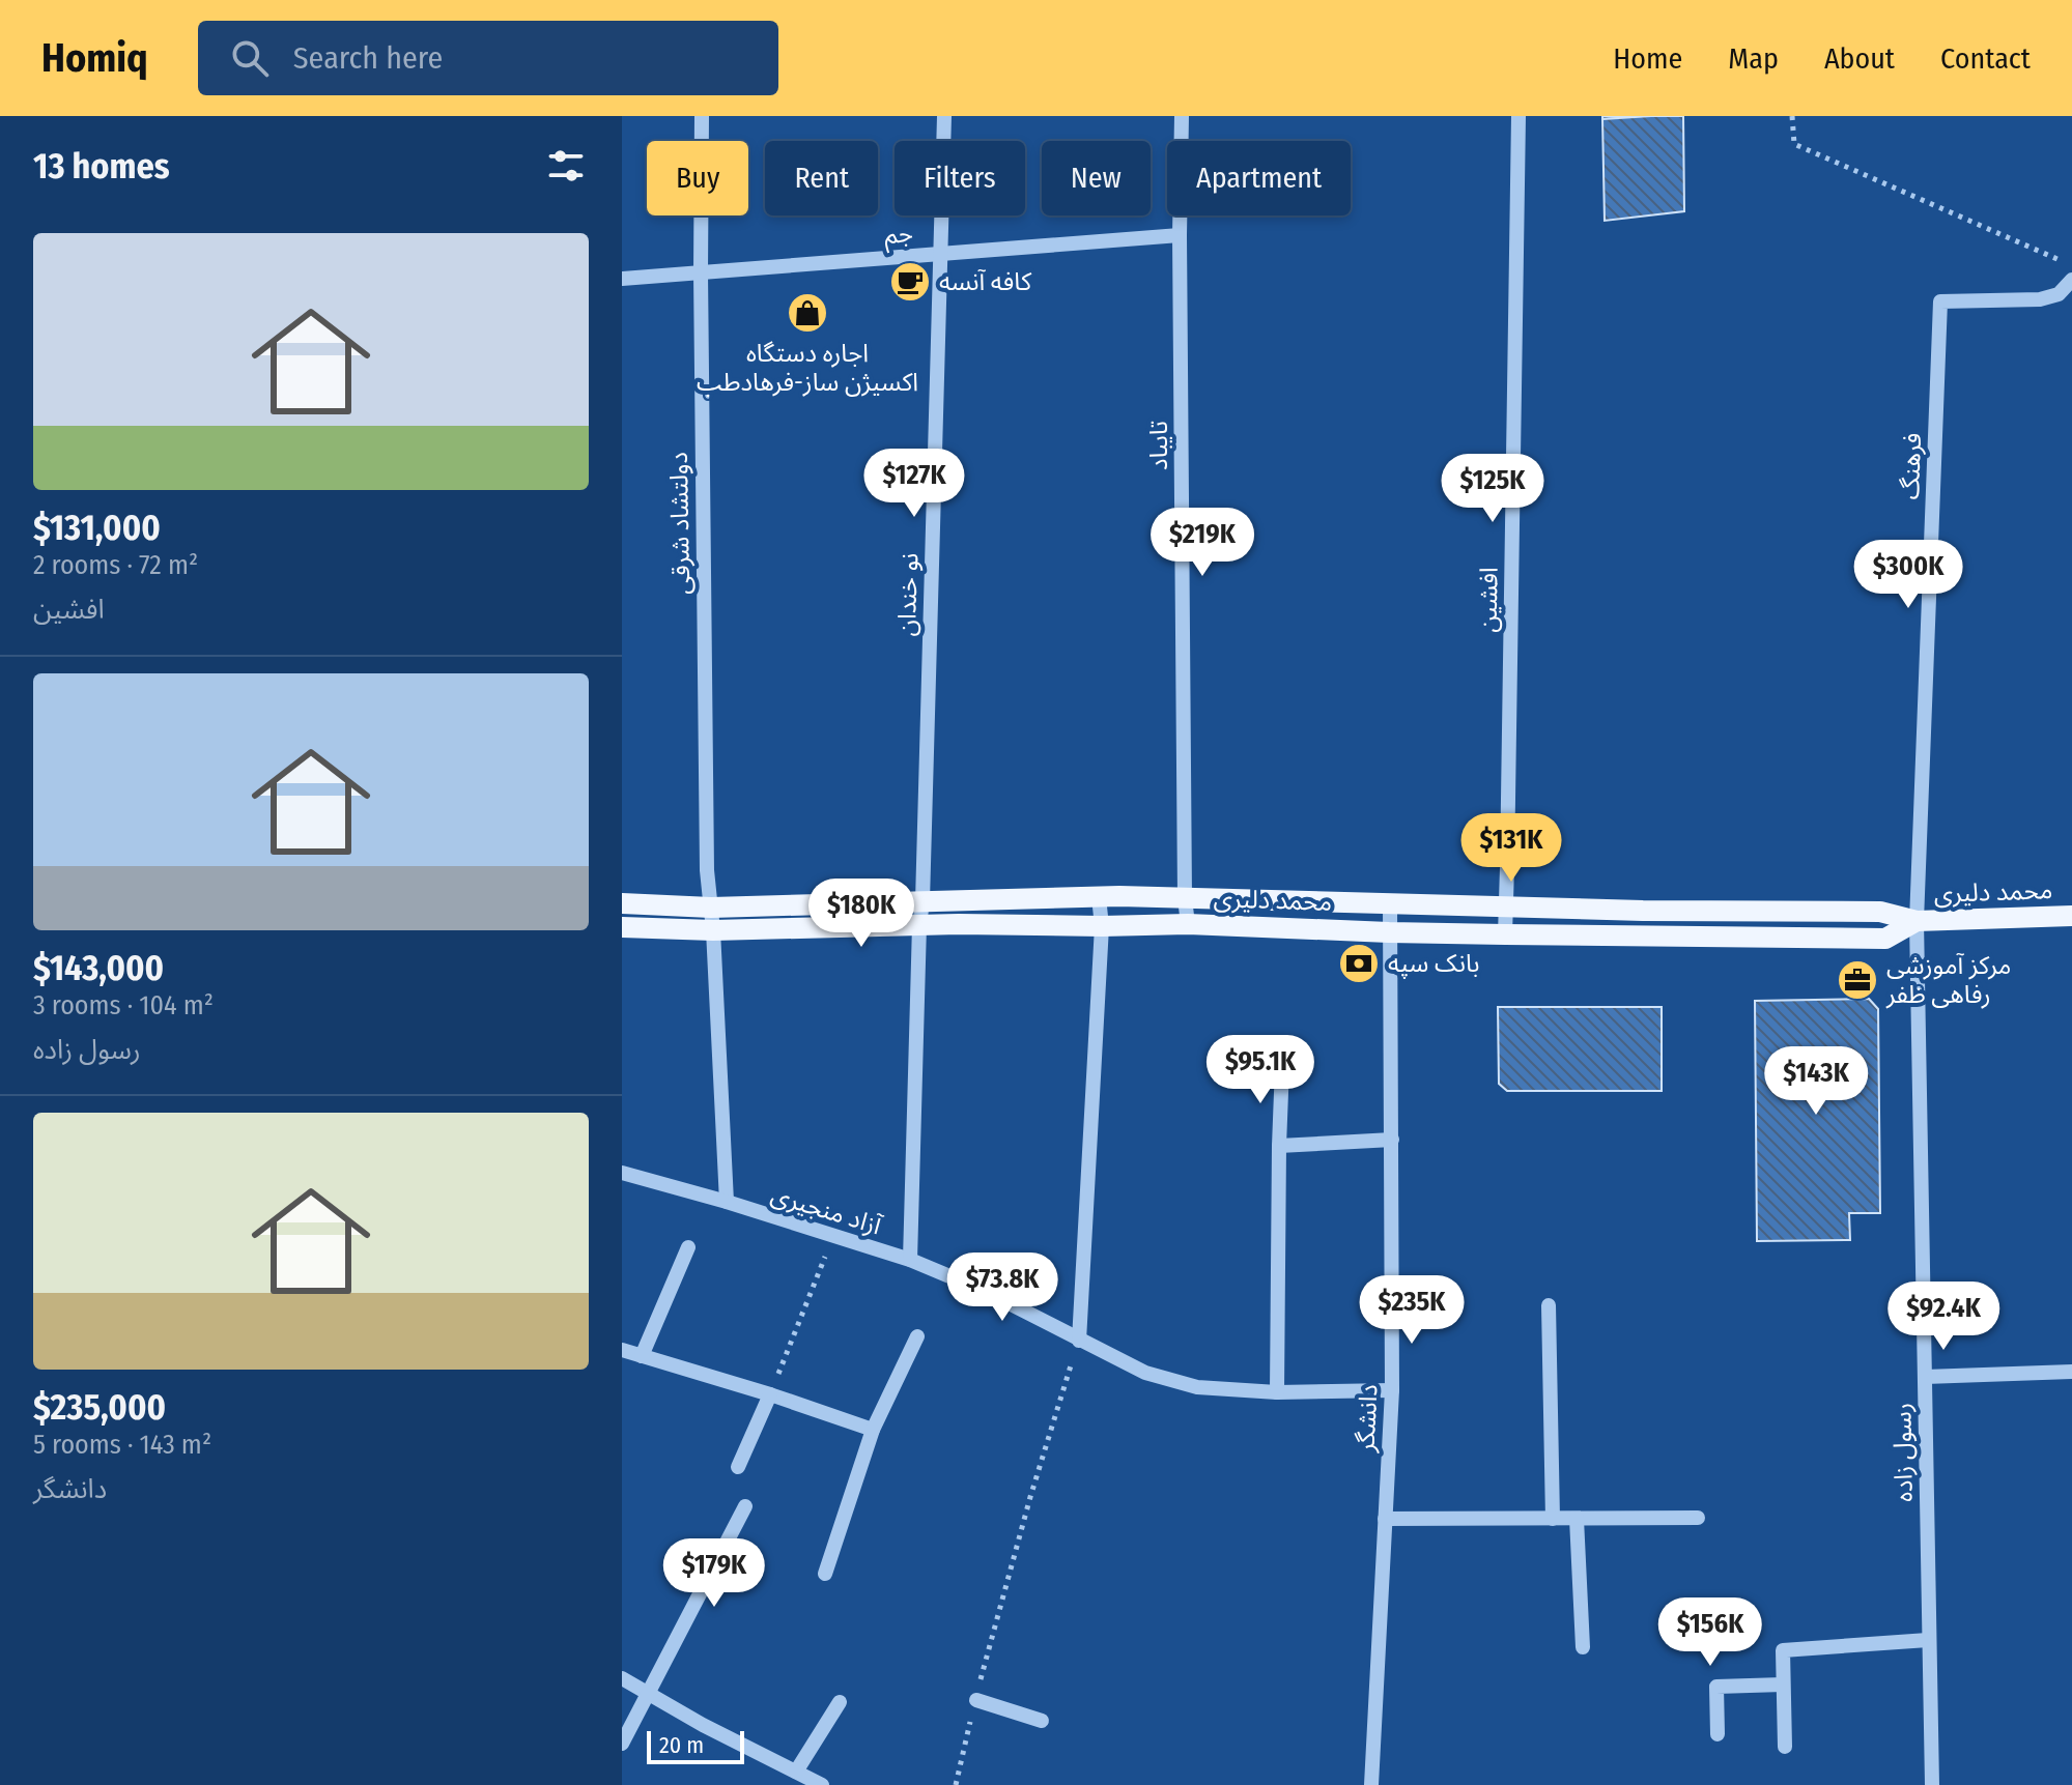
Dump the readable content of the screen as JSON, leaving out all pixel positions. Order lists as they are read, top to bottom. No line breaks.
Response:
{"streets":{"main road":["محمد دلیری"],"street":["جم","تایباد","فرهنگ","دولتشاد شرقی","نو خندان","افشین","آزاد منجیری","دانشگر","رسول زاده"]},"crossings":[["جم","تایباد"],["جم","دولتشاد شرقی"],["جم","نو خندان"],["تایباد","محمد دلیری"],["فرهنگ","محمد دلیری"],["فرهنگ","رسول زاده"],["دولتشاد شرقی","محمد دلیری"],["دولتشاد شرقی","آزاد منجیری"],["نو خندان","محمد دلیری"],["نو خندان","آزاد منجیری"],["افشین","محمد دلیری"],["محمد دلیری","دانشگر"],["محمد دلیری","رسول زاده"],["آزاد منجیری","دانشگر"]],"places":{"cafe":["کافه آنسه"],"shop":["اجاره دستگاه اکسیژن ساز-فرهادطب"],"bank":["بانک سپه"],"office":["مرکز آموزشی رفاهی ظفر"]},"scale_bar":"20 m","page":{"header":"Homiq","search":"Search here","nav":["Home","Map","About","Contact"],"heading":"13 homes","chip":["Buy","Rent","Filters","New","Apartment"],"list":[{"name":"$131,000","note":"2 rooms · 72 m² · افشین"},{"name":"$143,000","note":"3 rooms · 104 m² · رسول زاده"},{"name":"$235,000","note":"5 rooms · 143 m² · دانشگر"}],"price":["$127K","$125K","$219K","$300K","$131K","$180K","$95.1K","$143K","$73.8K","$235K","$92.4K","$179K","$156K"],"scale":"20 m"}}
